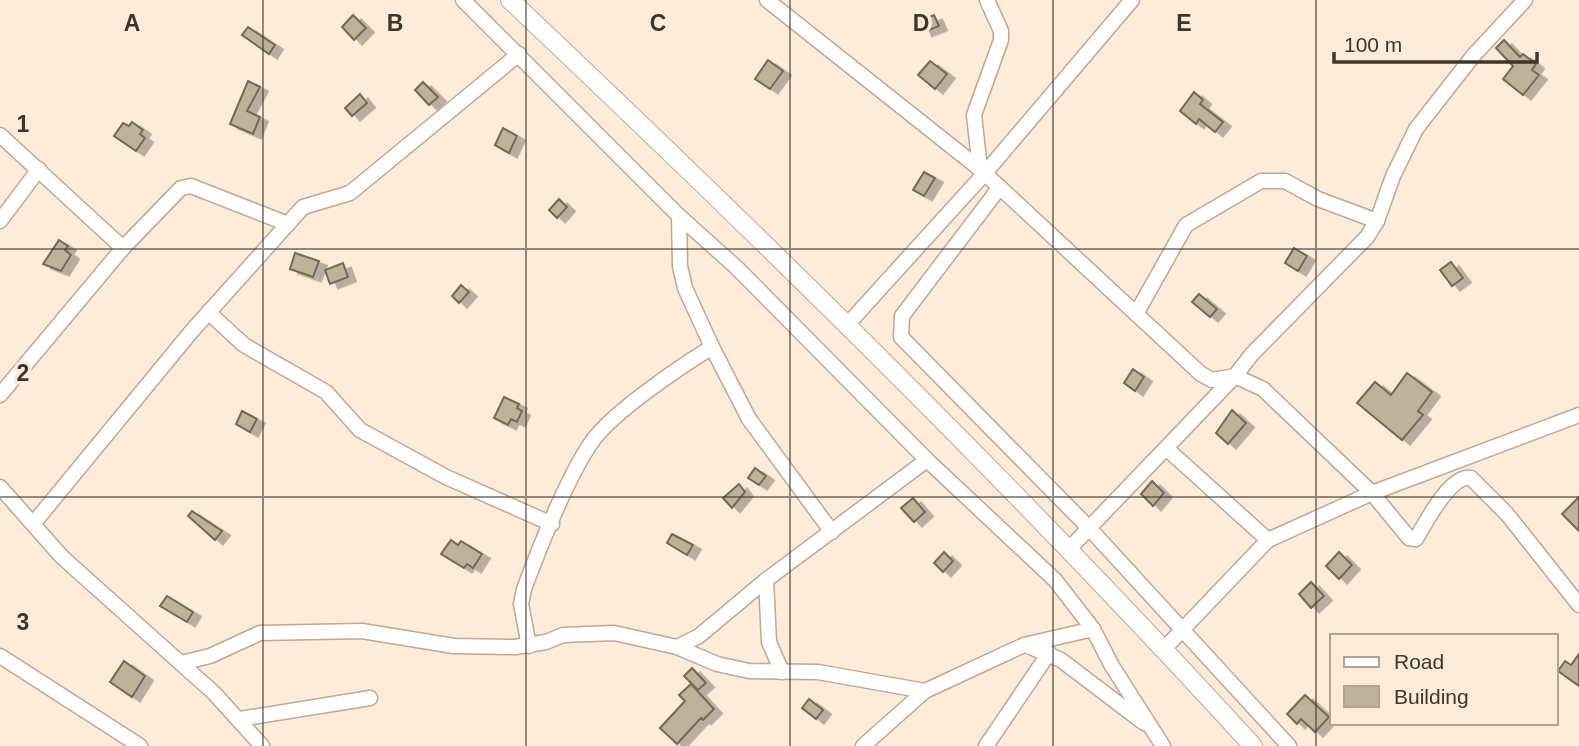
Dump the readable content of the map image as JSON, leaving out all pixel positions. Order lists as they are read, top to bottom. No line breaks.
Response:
{"legend":["Road","Building"],"scale_bar":"100 m","grid":{"columns":["A","B","C","D","E"],"rows":["1","2","3"]}}
